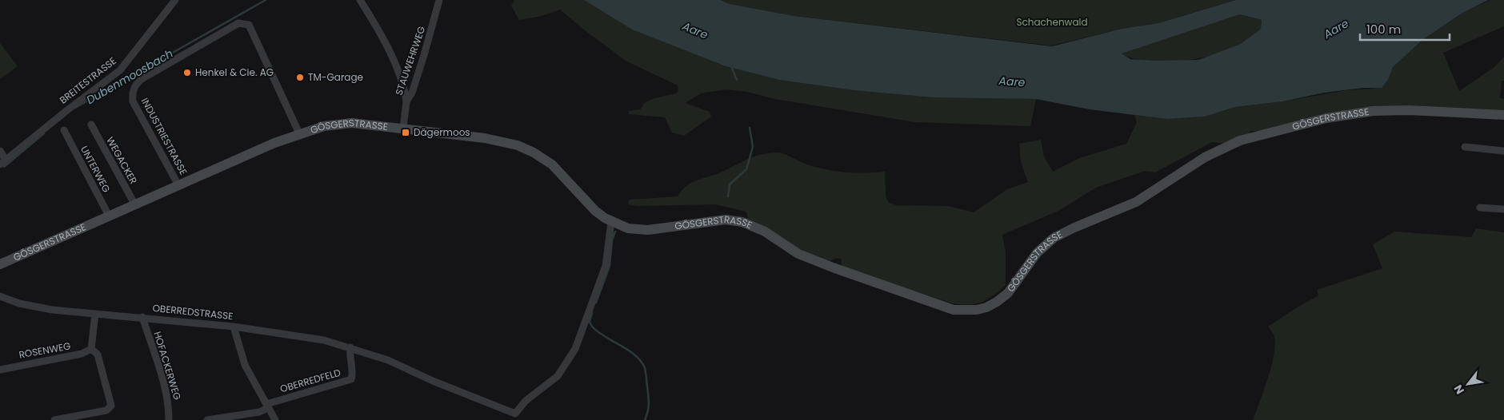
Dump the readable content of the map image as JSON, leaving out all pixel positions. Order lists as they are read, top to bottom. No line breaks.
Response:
{"streets":{"main road":["GÖSGERSTRASSE"],"street":["STAUWEHRWEG","BREITESTRASSE","INDUSTRIESTRASSE","WEGACKER","UNTERWEG","OBERREDSTRASSE","ROSENWEG","HOFACKERWEG","OBERREDFELD"]},"crossings":[["STAUWEHRWEG","GÖSGERSTRASSE"],["GÖSGERSTRASSE","INDUSTRIESTRASSE"],["GÖSGERSTRASSE","WEGACKER"],["GÖSGERSTRASSE","UNTERWEG"],["GÖSGERSTRASSE","OBERREDSTRASSE"],["OBERREDSTRASSE","HOFACKERWEG"],["OBERREDSTRASSE","OBERREDFELD"]],"water":["Aare","Dubenmoosbach"],"parks":["Schachenwald"],"places":{"other":["Henkel & Cie. AG","TM-Garage"],"transit":["Dägermoos"]},"scale_bar":"100 m","north":"bottom left"}
